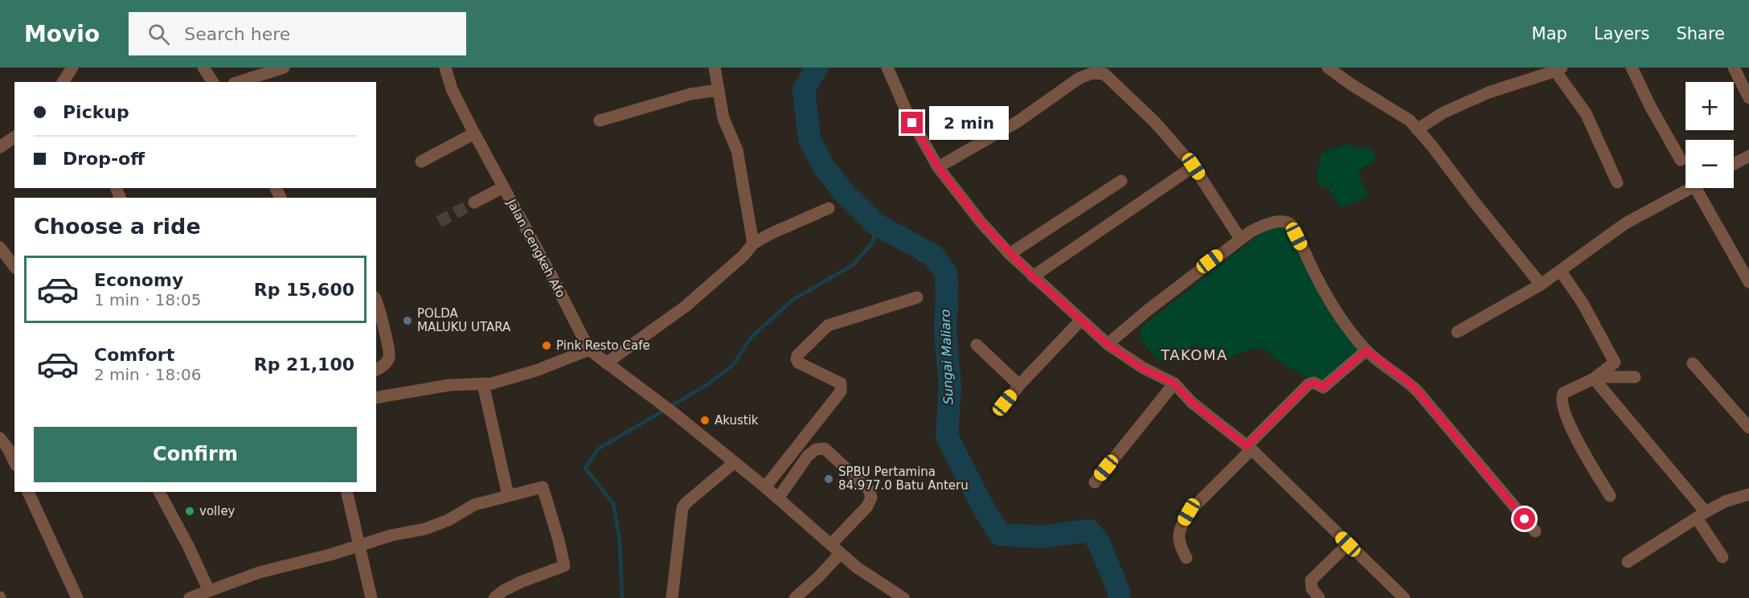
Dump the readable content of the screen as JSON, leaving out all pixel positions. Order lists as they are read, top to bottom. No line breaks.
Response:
{"streets":{"street":["Jalan Cengkeh Afo"]},"districts":["TAKOMA"],"water":["Sungai Maliaro"],"places":["POLDA MALUKU UTARA","Pink Resto Cafe","Akustik","SPBU Pertamina 84.977.0 Batu Anteru","volley"],"page":{"header":"Movio","search":"Search here","nav":["Map","Layers","Share"],"map_buttons":["+","−"],"banner":["Pickup","Drop-off"],"bubble":"2 min","heading":"Choose a ride","list":[{"name":"Economy","note":"1 min · 18:05","value":"Rp 15,600"},{"name":"Comfort","note":"2 min · 18:06","value":"Rp 21,100"}],"buttons":"Confirm"}}
